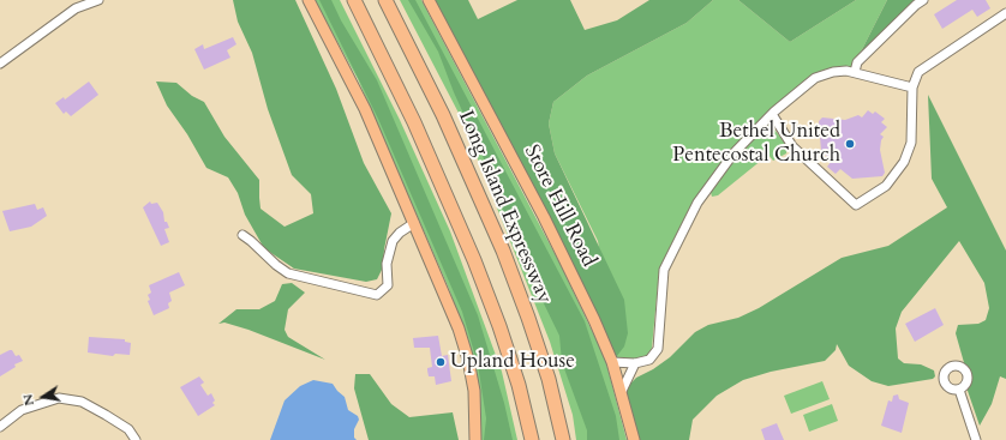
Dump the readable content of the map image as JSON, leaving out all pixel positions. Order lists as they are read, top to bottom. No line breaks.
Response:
{"streets":{"highway":["Long Island Expressway"],"main road":["Store Hill Road"]},"places":["Bethel United Pentecostal Church","Upland House"],"north":"left"}
